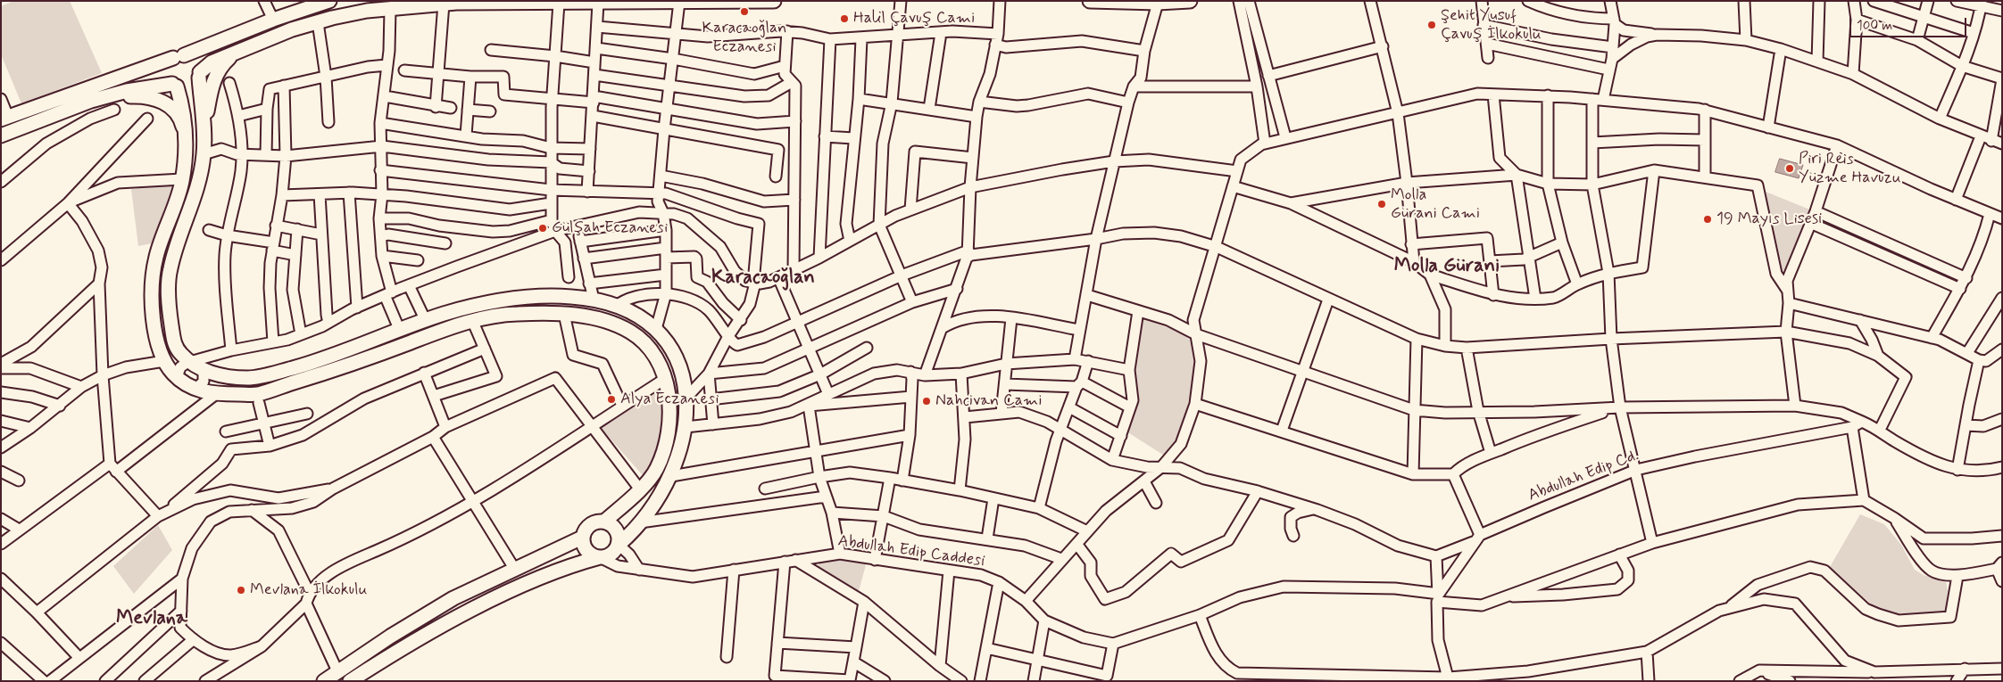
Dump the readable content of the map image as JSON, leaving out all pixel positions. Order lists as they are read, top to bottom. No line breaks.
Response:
{"streets":{"street":["Abdullah Edip Cd.","Abdullah Edip Caddesi"]},"districts":["Molla Gürani","Karacaoğlan","Mevlana"],"places":["Karacaoğlan Eczanesi","Halil Çavuş Cami","Şehit Yusuf Çavuş İlkokulu","Piri Reis Yüzme Havuzu","Molla Gürani Cami","19 Mayıs Lisesi","Gülşah Eczanesi","Alya Eczanesi","Nahcivan Cami","Mevlana İlkokulu"],"scale_bar":"100 m"}
